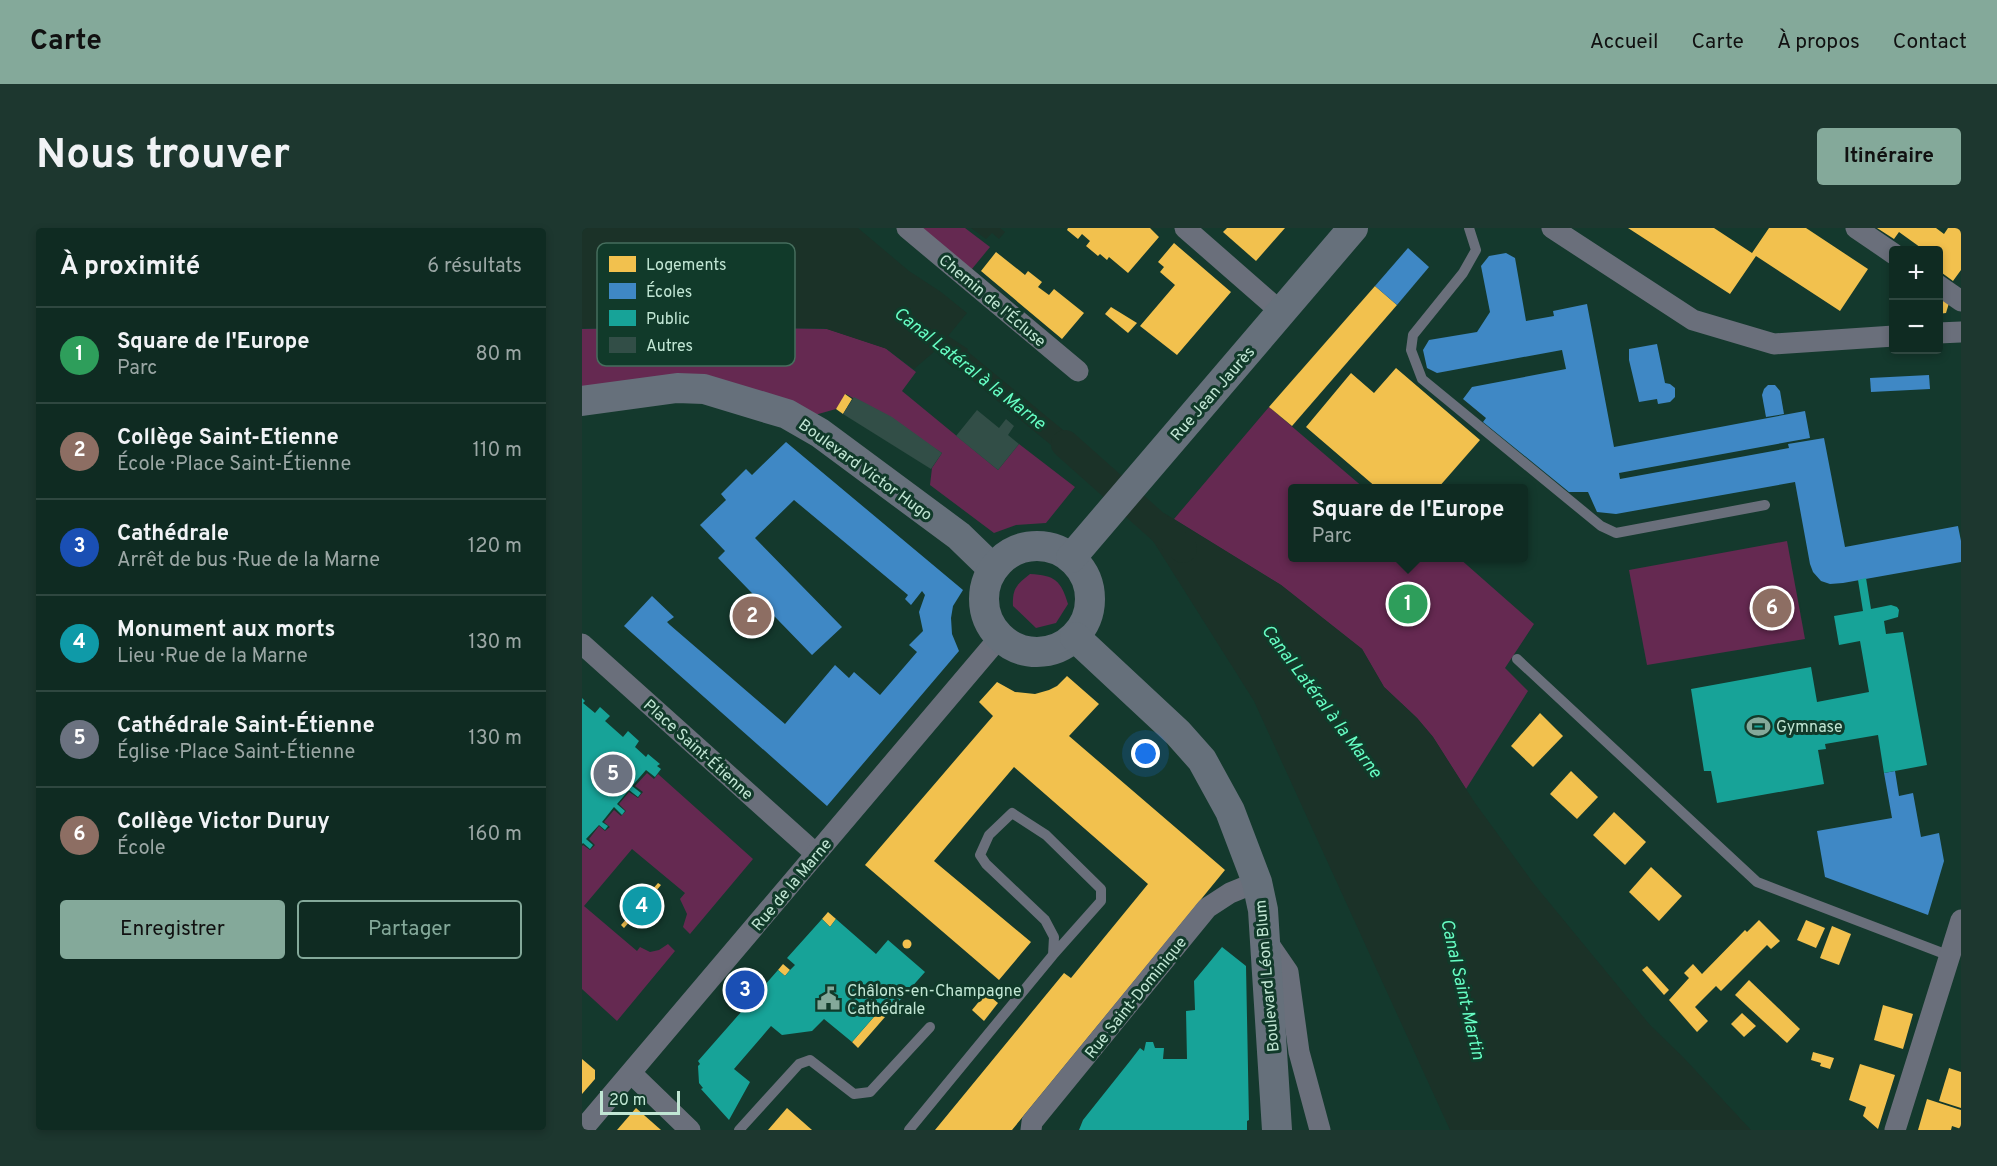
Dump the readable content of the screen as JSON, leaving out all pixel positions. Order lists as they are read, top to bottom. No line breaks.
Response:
{"streets":{"main road":["Rue Jean Jaurès","Boulevard Victor Hugo","Boulevard Léon Blum"],"street":["Chemin de l'Écluse","Place Saint-Étienne","Rue de la Marne","Rue Saint-Dominique"]},"crossings":[["Rue Jean Jaurès","Boulevard Victor Hugo"],["Rue Jean Jaurès","Rue de la Marne"],["Rue Jean Jaurès","Boulevard Léon Blum"],["Boulevard Victor Hugo","Rue de la Marne"],["Boulevard Victor Hugo","Boulevard Léon Blum"],["Place Saint-Étienne","Rue de la Marne"],["Rue de la Marne","Boulevard Léon Blum"],["Boulevard Léon Blum","Rue Saint-Dominique"]],"water":["Canal Latéral à la Marne","Canal Saint-Martin"],"places":{"sports":["Gymnase"],"public building":["Châlons-en-Champagne Cathédrale"]},"legend":["Logements","Écoles","Public","Autres"],"scale_bar":"20 m","page":{"header":"Carte","nav":["Accueil","Carte","À propos","Contact"],"buttons":["Itinéraire",["Enregistrer","Partager"]],"title":"Nous trouver","heading":["À proximité","6 résultats"],"map_buttons":["+","−"],"list":[{"mark":"1","name":"Square de l'Europe","note":"Parc","value":"80 m"},{"mark":"2","name":"Collège Saint-Etienne","note":"École · Place Saint-Étienne","value":"110 m"},{"mark":"3","name":"Cathédrale","note":"Arrêt de bus · Rue de la Marne","value":"120 m"},{"mark":"4","name":"Monument aux morts","note":"Lieu · Rue de la Marne","value":"130 m"},{"mark":"5","name":"Cathédrale Saint-Étienne","note":"Église · Place Saint-Étienne","value":"130 m"},{"mark":"6","name":"Collège Victor Duruy","note":"École","value":"160 m"}],"popup":["Square de l'Europe","Parc"],"pins":["1","6","2","5","4","3"],"scale":"20 m"}}
